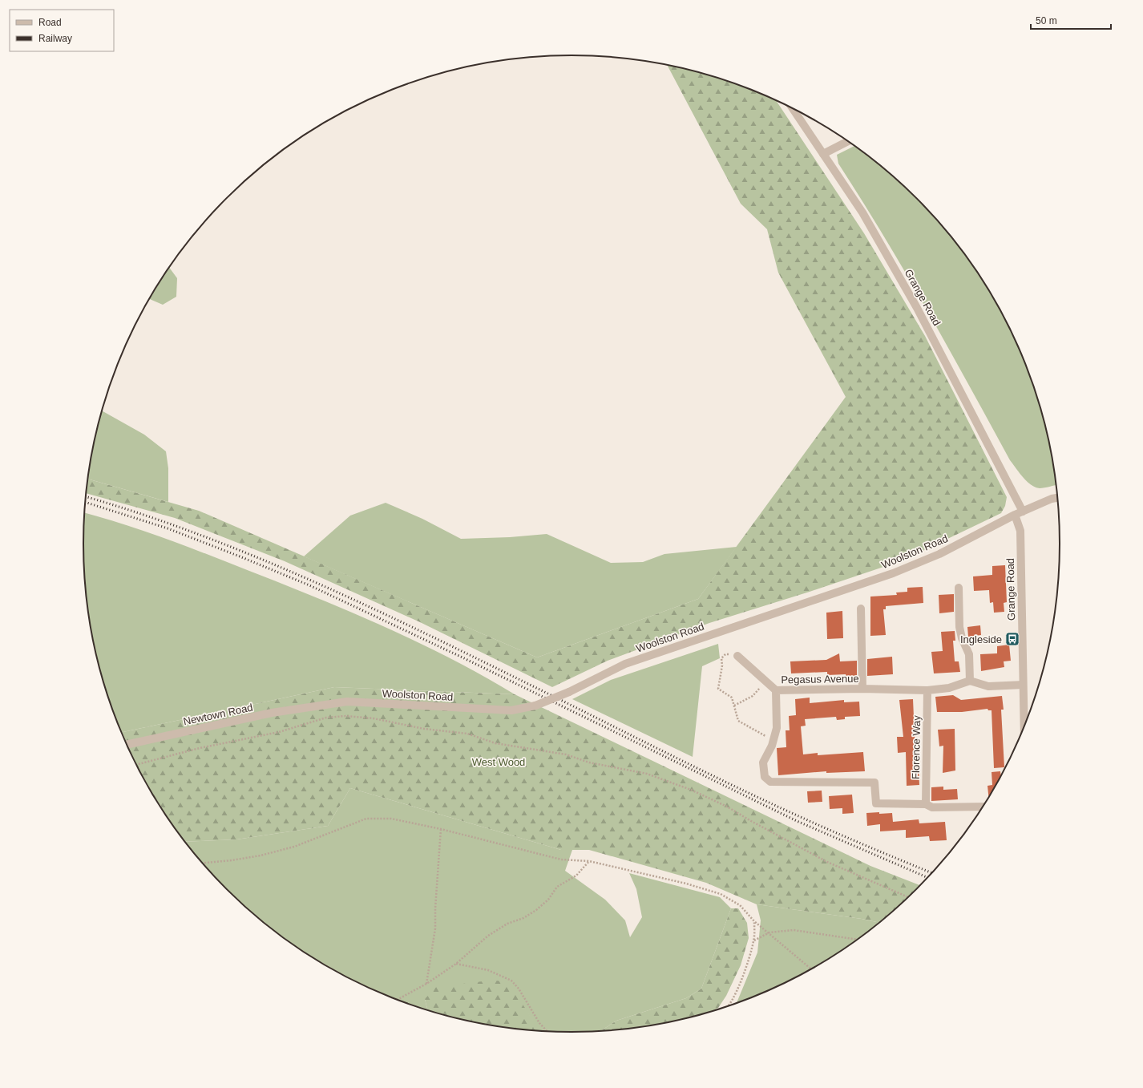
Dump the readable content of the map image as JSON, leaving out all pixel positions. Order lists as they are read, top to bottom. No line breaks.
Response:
{"streets":{"street":["Grange Road","Woolston Road","Pegasus Avenue","Newtown Road","Florence Way"]},"crossings":[["Grange Road","Woolston Road"],["Woolston Road","Newtown Road"],["Pegasus Avenue","Florence Way"]],"parks":["West Wood"],"places":{"bus stop":["Ingleside"]},"legend":["Road","Railway"],"scale_bar":"50 m"}
